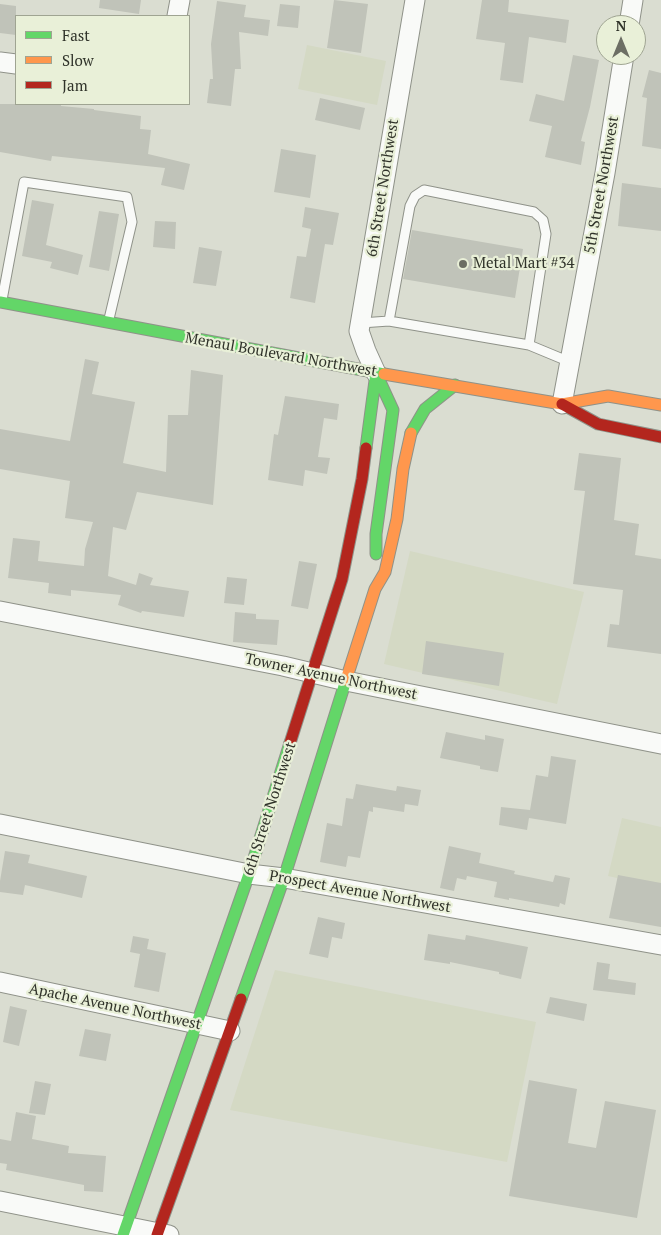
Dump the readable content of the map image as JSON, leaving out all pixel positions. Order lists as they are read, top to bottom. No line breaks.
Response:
{"streets":{"main road":["6th Street Northwest","Menaul Boulevard Northwest"],"street":["5th Street Northwest","Towner Avenue Northwest","Prospect Avenue Northwest","Apache Avenue Northwest"]},"crossings":[["5th Street Northwest","Menaul Boulevard Northwest"],["6th Street Northwest","Menaul Boulevard Northwest"],["6th Street Northwest","Towner Avenue Northwest"],["6th Street Northwest","Prospect Avenue Northwest"],["6th Street Northwest","Apache Avenue Northwest"]],"places":["Metal Mart #34"],"legend":["Fast","Slow","Jam"],"north":"top"}
